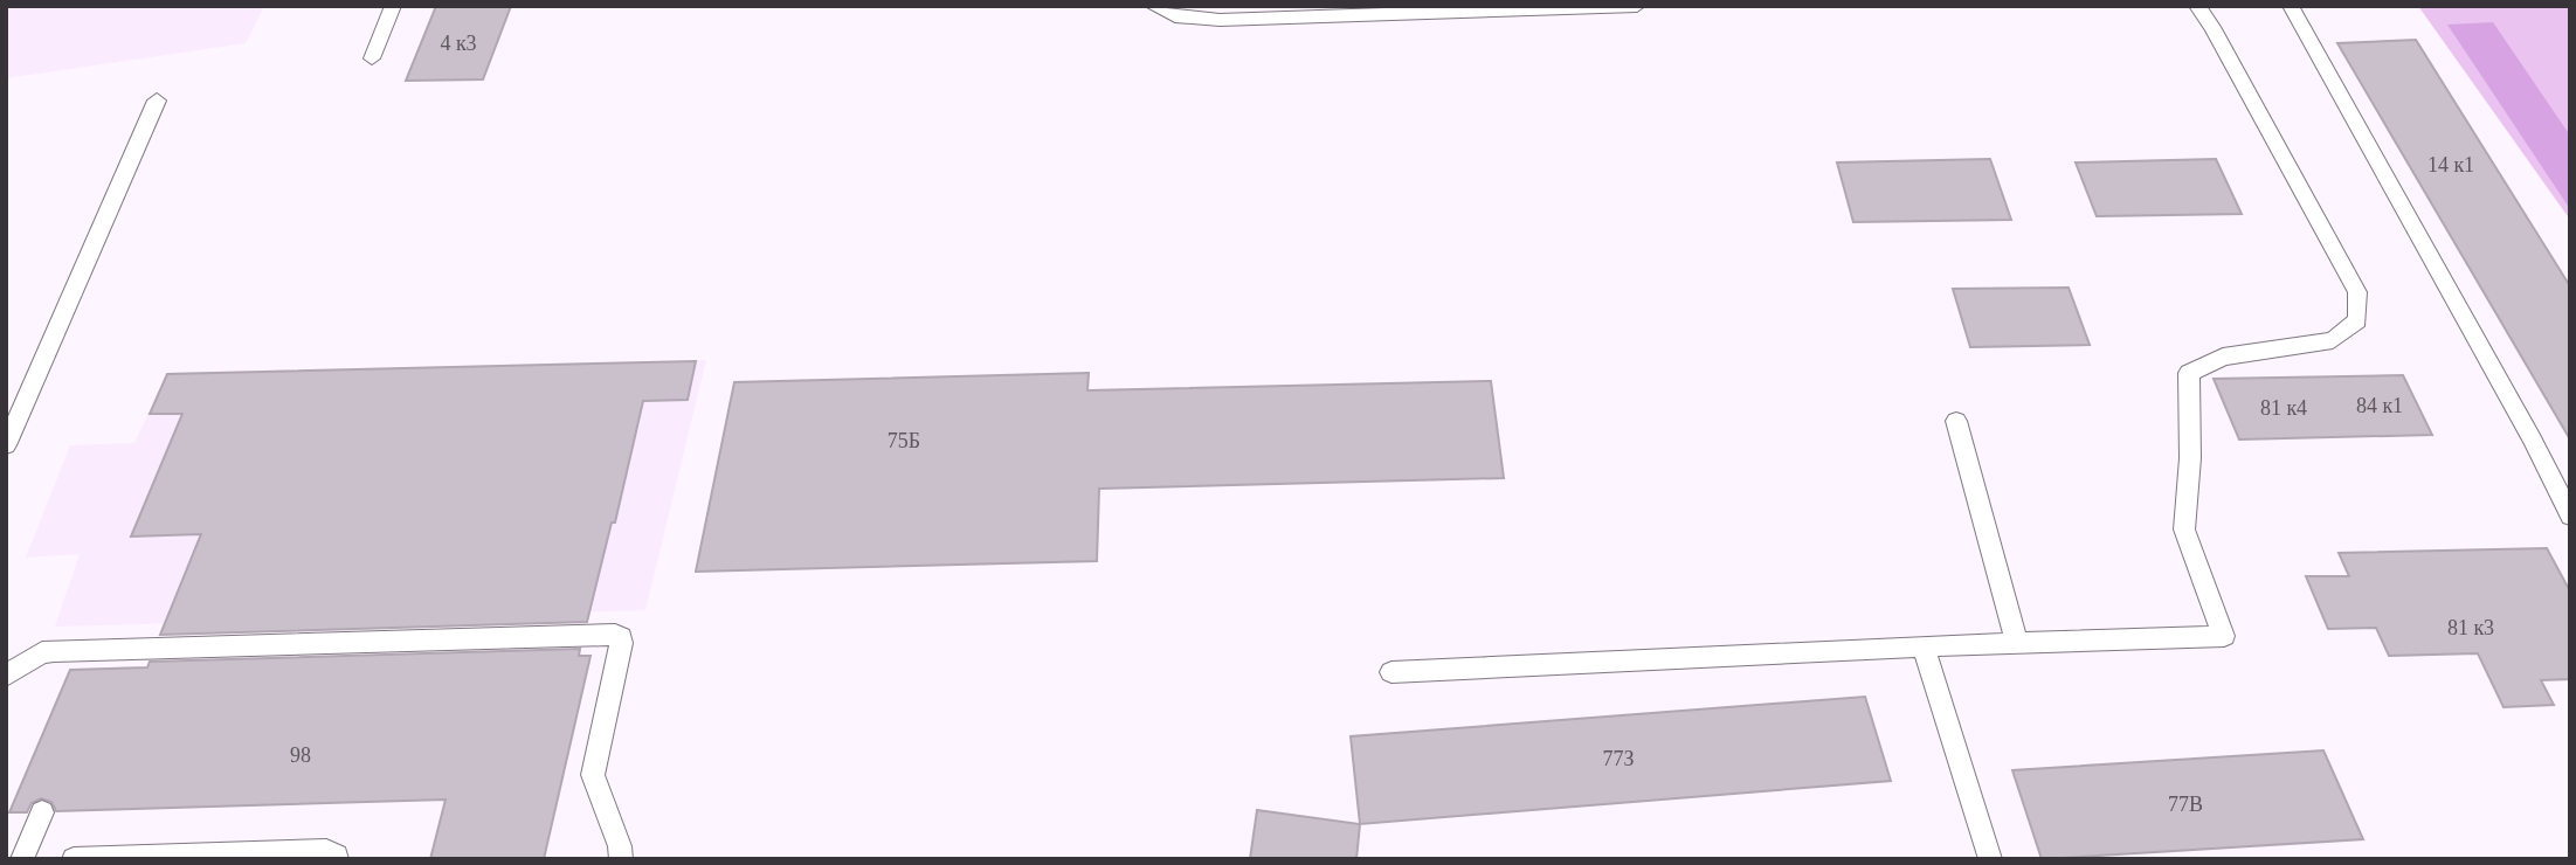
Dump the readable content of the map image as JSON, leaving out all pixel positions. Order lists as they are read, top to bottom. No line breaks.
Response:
{"house_numbers":["4 к3","14 к1","84 к1","81 к4","75Б","81 к3","98","77З","77В"]}
